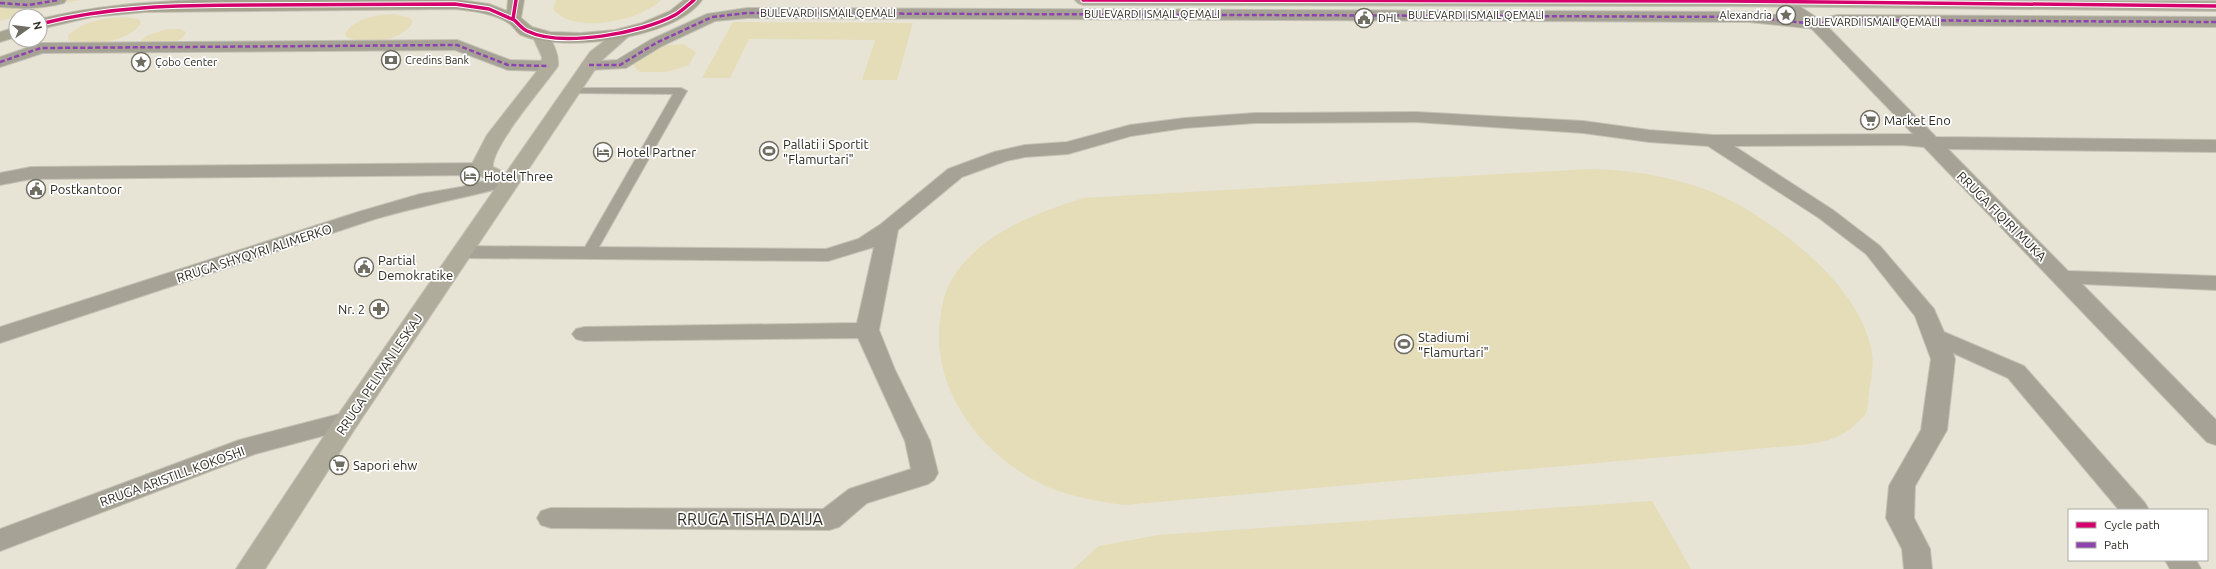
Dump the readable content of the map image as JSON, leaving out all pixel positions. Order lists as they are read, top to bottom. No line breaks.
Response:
{"streets":{"main road":["BULEVARDI ISMAIL QEMALI","RRUGA PELIVAN LESKAJ"],"street":["RRUGA FIQIRI MUKA","RRUGA SHYQYRI ALIMERKO","RRUGA ARISTILL KOKOSHI","RRUGA TISHA DAIJA"]},"crossings":[["BULEVARDI ISMAIL QEMALI","RRUGA FIQIRI MUKA"],["BULEVARDI ISMAIL QEMALI","RRUGA PELIVAN LESKAJ"],["RRUGA SHYQYRI ALIMERKO","RRUGA PELIVAN LESKAJ"],["RRUGA PELIVAN LESKAJ","RRUGA ARISTILL KOKOSHI"]],"places":{"place":["Alexandria","Çobo Center"],"public building":["DHL","Postkantoor","Partial Demokratike"],"bank":["Credins Bank"],"supermarket":["Market Eno","Sapori ehw"],"sports":["Pallati i Sportit \"Flamurtari\"","Stadiumi \"Flamurtari\""],"hotel":["Hotel Partner","Hotel Three"],"pharmacy":["Nr. 2"]},"legend":["Cycle path","Path"],"north":"right"}
